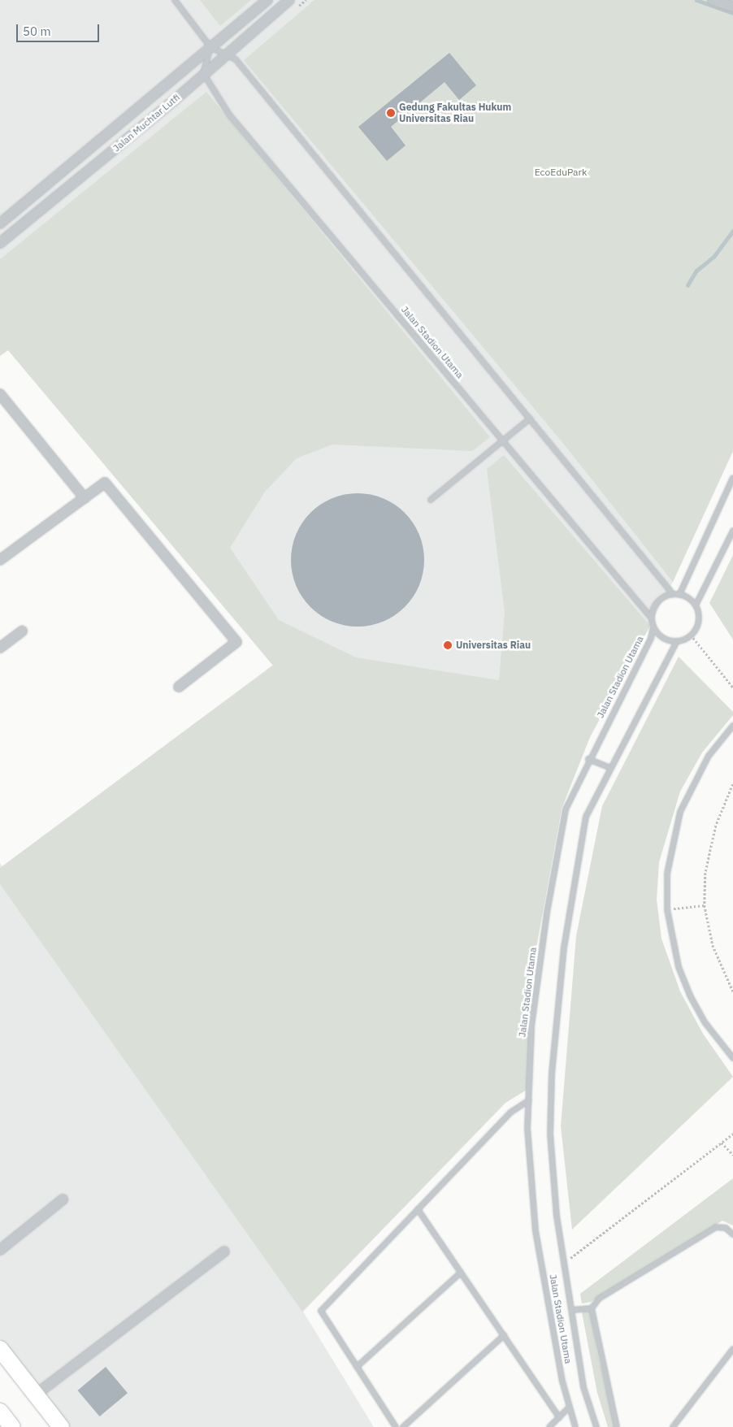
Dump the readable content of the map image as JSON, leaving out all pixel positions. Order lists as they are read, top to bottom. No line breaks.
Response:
{"streets":{"street":["Jalan Muchtar Lutfi"],"lane":["Jalan Stadion Utama"]},"crossings":[["Jalan Muchtar Lutfi","Jalan Stadion Utama"]],"parks":["EcoEduPark"],"places":["Gedung Fakultas Hukum Universitas Riau","Universitas Riau"],"scale_bar":"50 m"}
